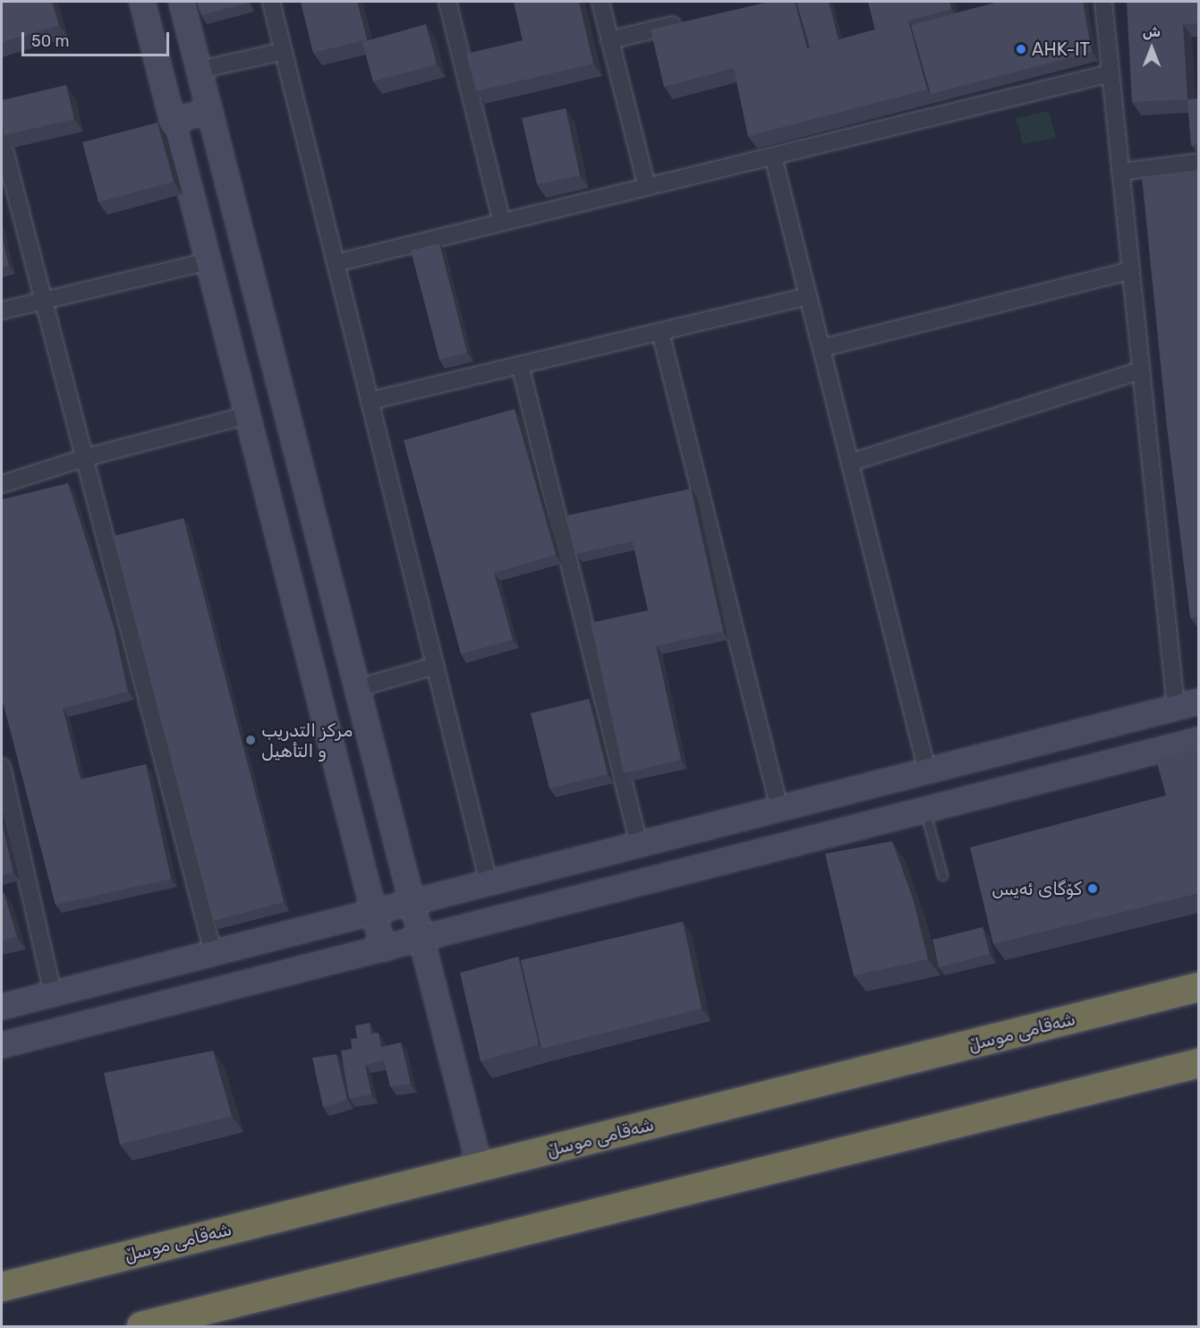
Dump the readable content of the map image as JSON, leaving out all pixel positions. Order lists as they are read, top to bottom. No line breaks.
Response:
{"streets":{"highway":["شەقامی موسڵ"]},"places":["AHK-IT","مركز التدريب و التأهيل","کۆگای ئەیس"],"scale_bar":"50 m","north":"top"}
